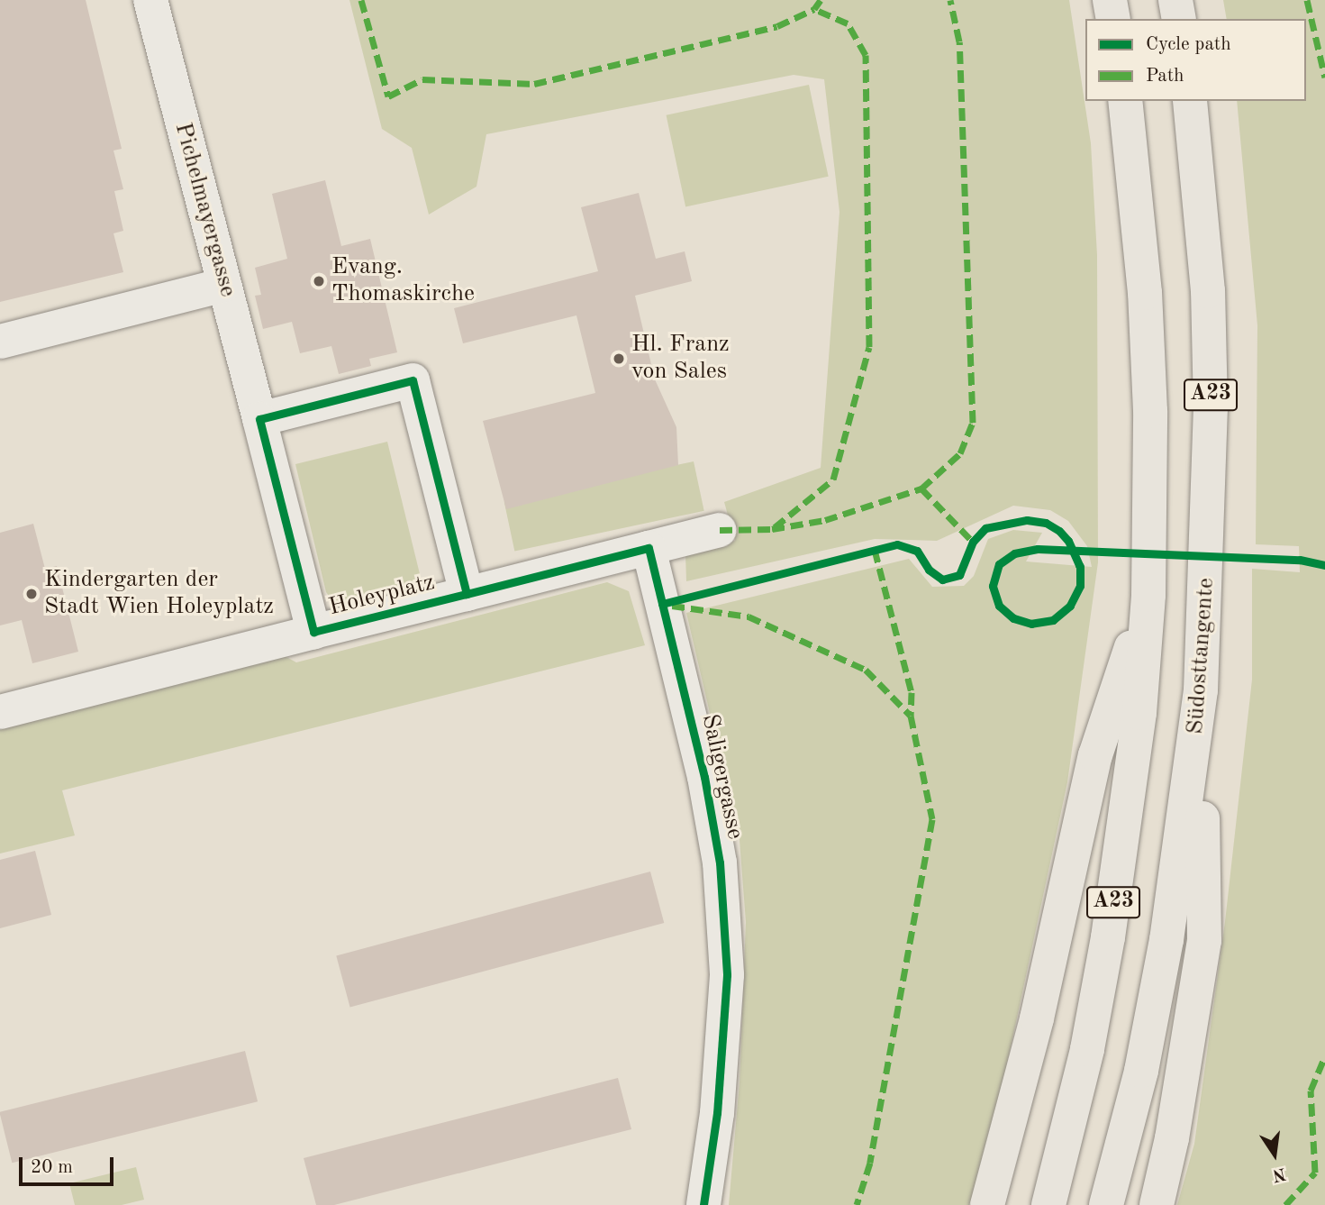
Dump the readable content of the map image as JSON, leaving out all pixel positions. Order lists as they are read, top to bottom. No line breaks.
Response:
{"streets":{"highway":["A23","Südosttangente"],"street":["Pichelmayergasse","Holeyplatz","Saligergasse"]},"crossings":[["Pichelmayergasse","Holeyplatz"]],"places":["Evang. Thomaskirche","Hl. Franz von Sales","Kindergarten der Stadt Wien Holeyplatz"],"legend":["Cycle path","Path"],"scale_bar":"20 m","north":"bottom"}
